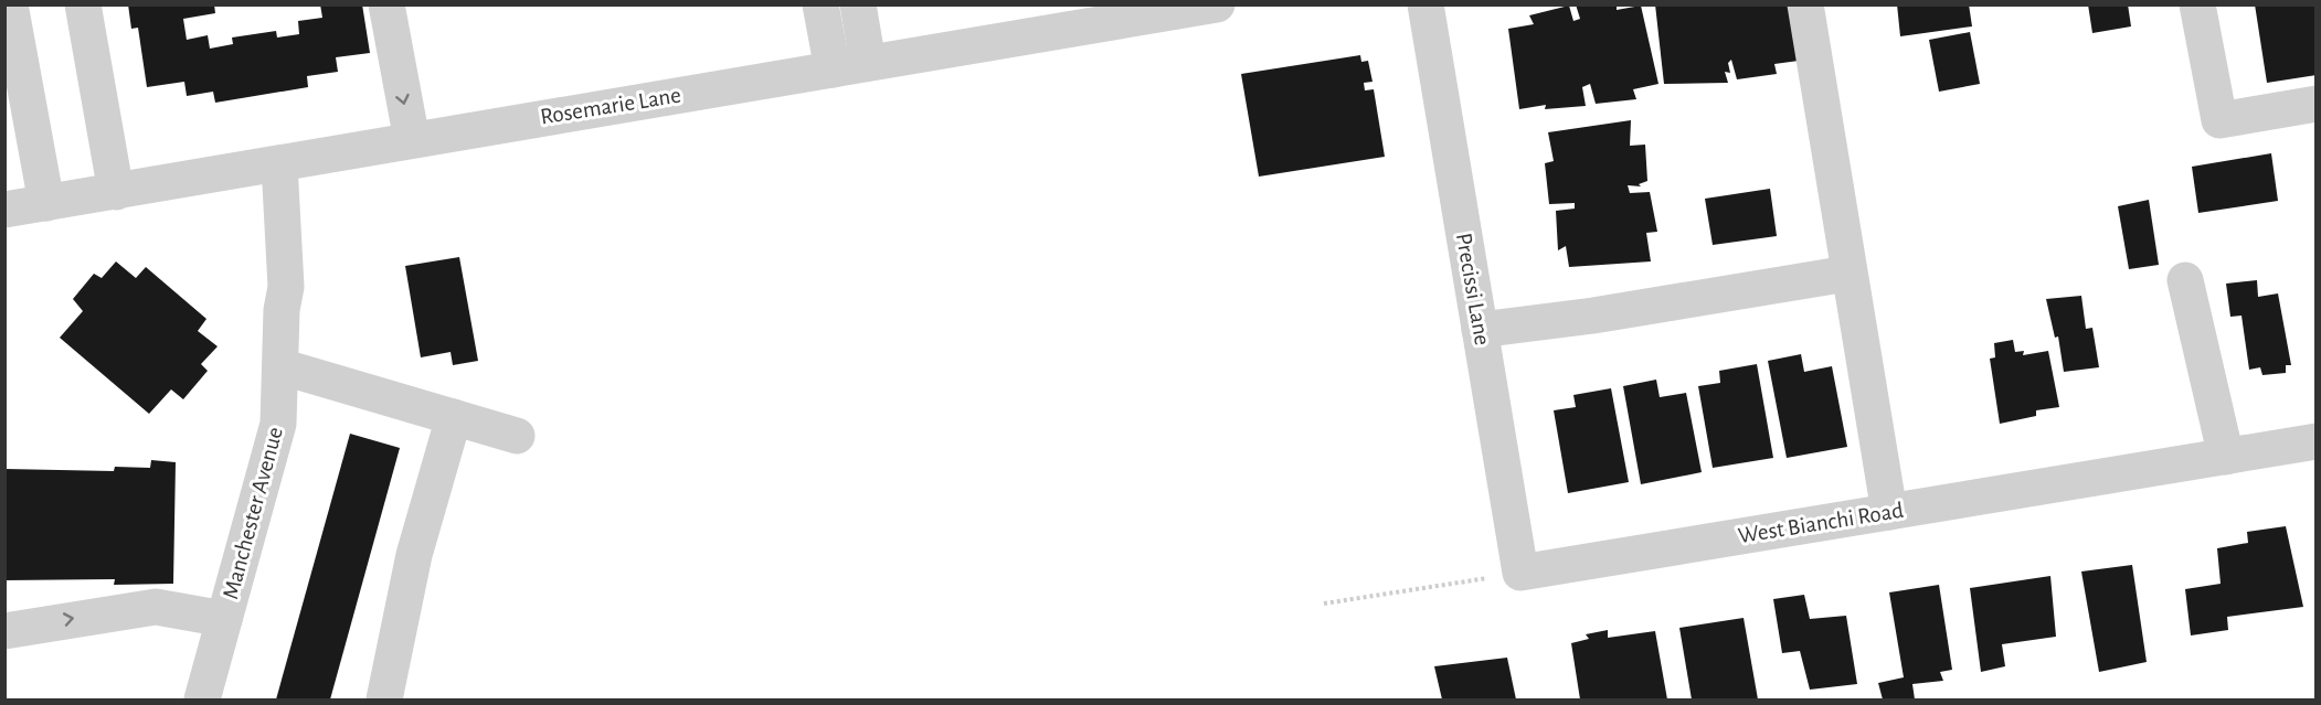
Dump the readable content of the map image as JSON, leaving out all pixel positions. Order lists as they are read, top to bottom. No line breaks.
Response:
{"streets":{"street":["Rosemarie Lane","Precissi Lane","Manchester Avenue","West Bianchi Road"]},"crossings":[["Rosemarie Lane","Manchester Avenue"],["Precissi Lane","West Bianchi Road"]]}
